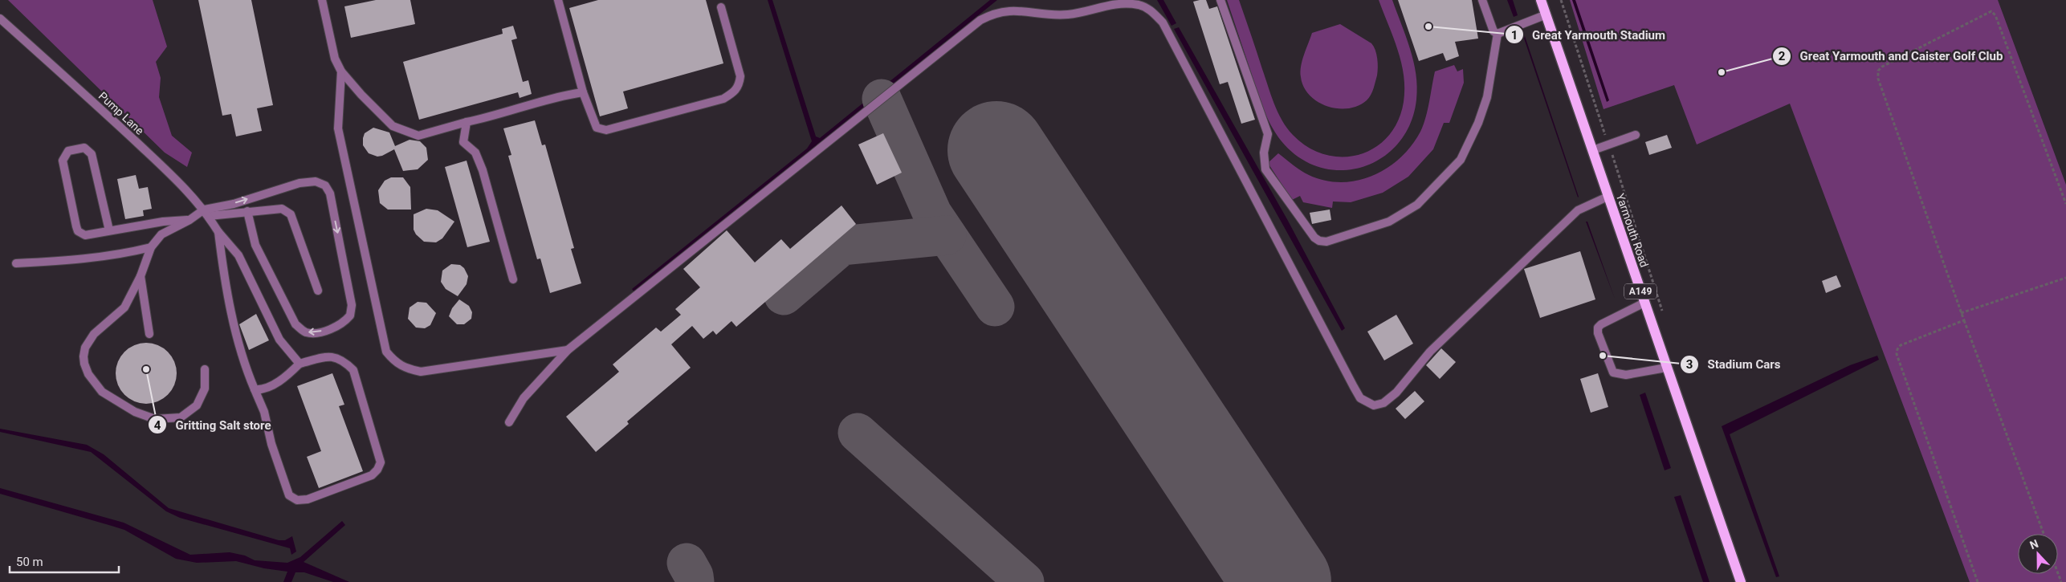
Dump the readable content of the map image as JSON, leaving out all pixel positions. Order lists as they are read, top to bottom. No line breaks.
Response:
{"streets":{"main road":["Yarmouth Road","A149"],"street":["Pump Lane"]},"places":["Great Yarmouth Stadium","Great Yarmouth and Caister Golf Club","Stadium Cars","Gritting Salt store"],"scale_bar":"50 m","north":"top"}
